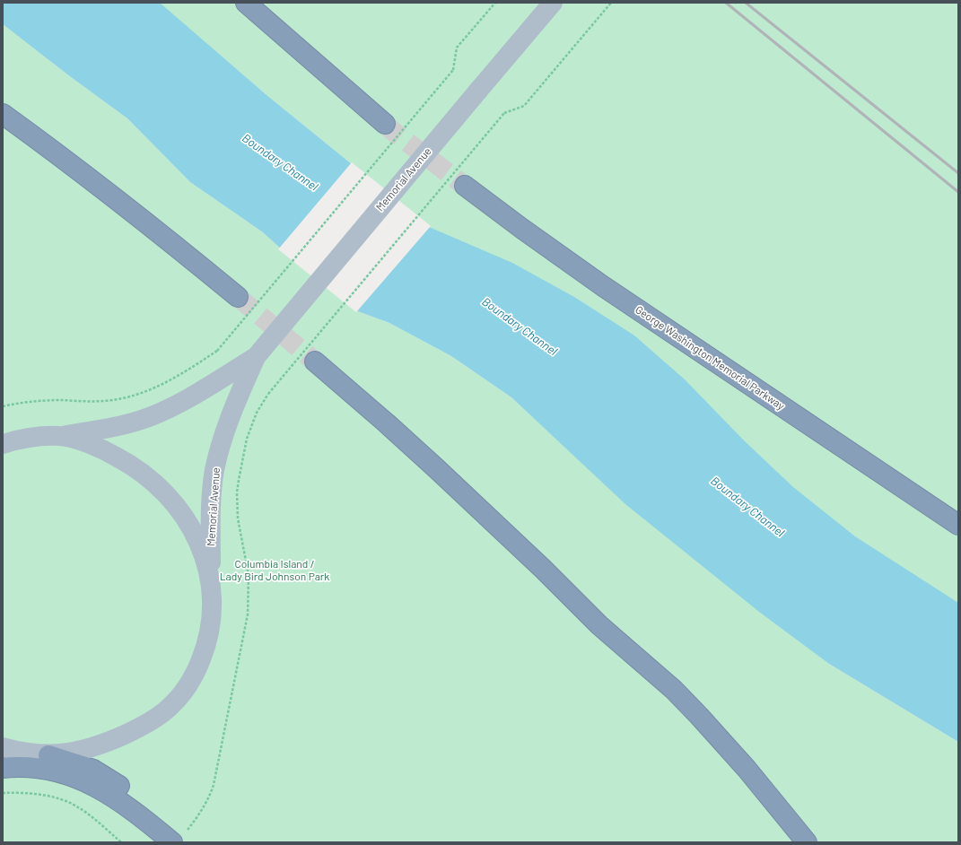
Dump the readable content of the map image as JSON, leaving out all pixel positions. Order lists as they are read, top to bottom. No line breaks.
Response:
{"streets":{"highway":["George Washington Memorial Parkway"],"main road":["Memorial Avenue"]},"water":["Boundary Channel"],"parks":["Columbia Island / Lady Bird Johnson Park"]}
